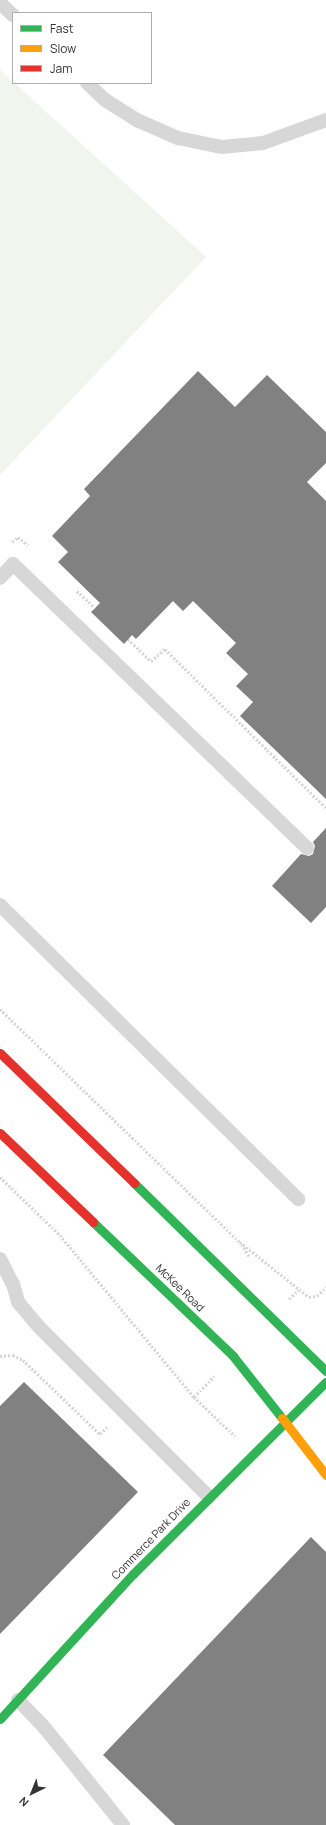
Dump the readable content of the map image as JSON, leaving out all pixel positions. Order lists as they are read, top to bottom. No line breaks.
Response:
{"streets":{"main road":["McKee Road","Commerce Park Drive"]},"crossings":[["McKee Road","Commerce Park Drive"]],"legend":["Fast","Slow","Jam"],"north":"bottom left"}
